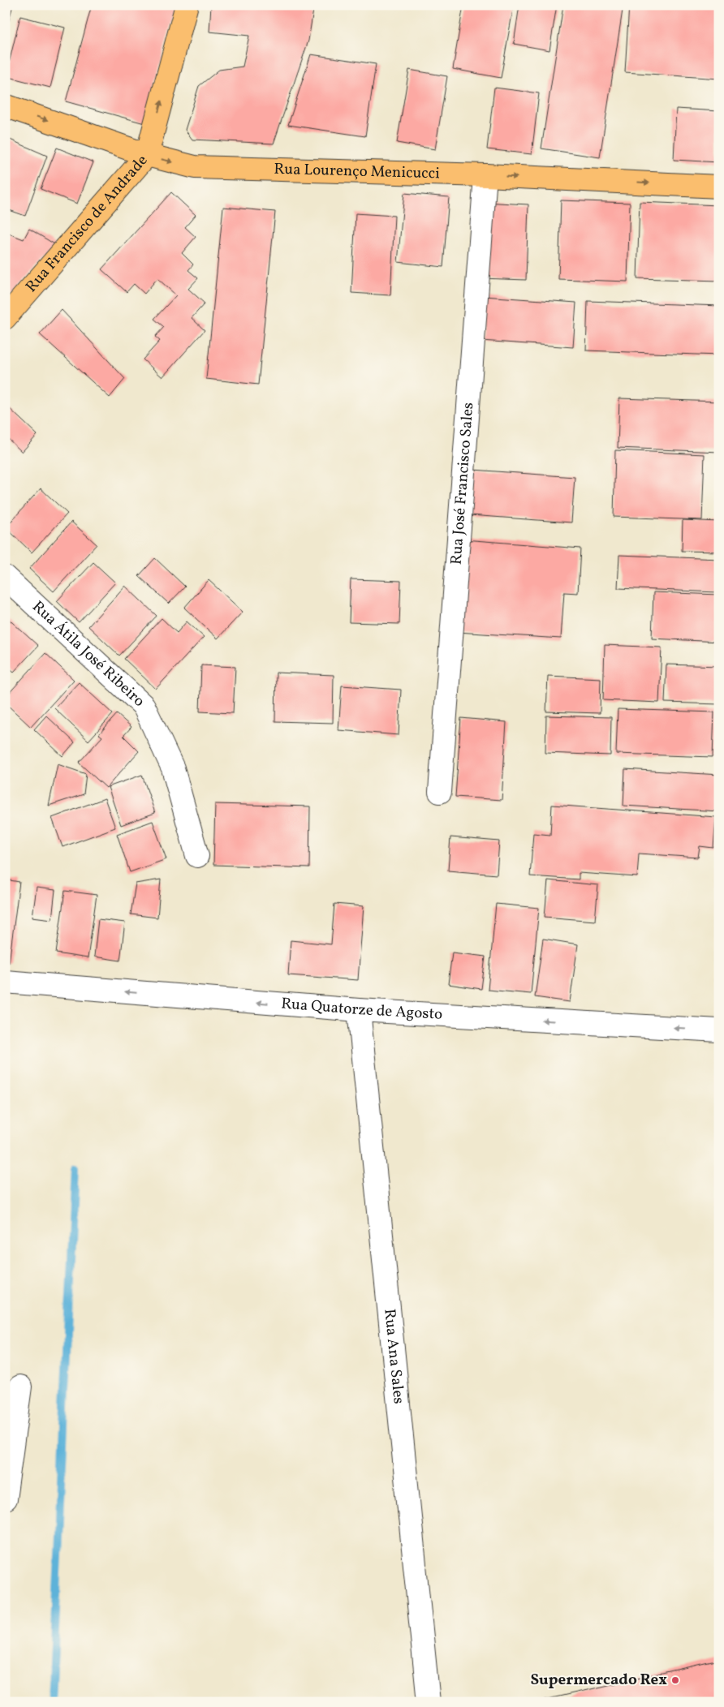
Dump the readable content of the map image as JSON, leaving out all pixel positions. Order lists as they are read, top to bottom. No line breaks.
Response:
{"streets":{"main road":["Rua Lourenço Menicucci","Rua Francisco de Andrade"],"street":["Rua José Francisco Sales","Rua Átila José Ribeiro","Rua Quatorze de Agosto","Rua Ana Sales"]},"crossings":[["Rua Lourenço Menicucci","Rua Francisco de Andrade"],["Rua Lourenço Menicucci","Rua José Francisco Sales"],["Rua Quatorze de Agosto","Rua Ana Sales"]],"one_way":["Rua Lourenço Menicucci","Rua Francisco de Andrade","Rua Quatorze de Agosto"],"places":["Supermercado Rex"]}
